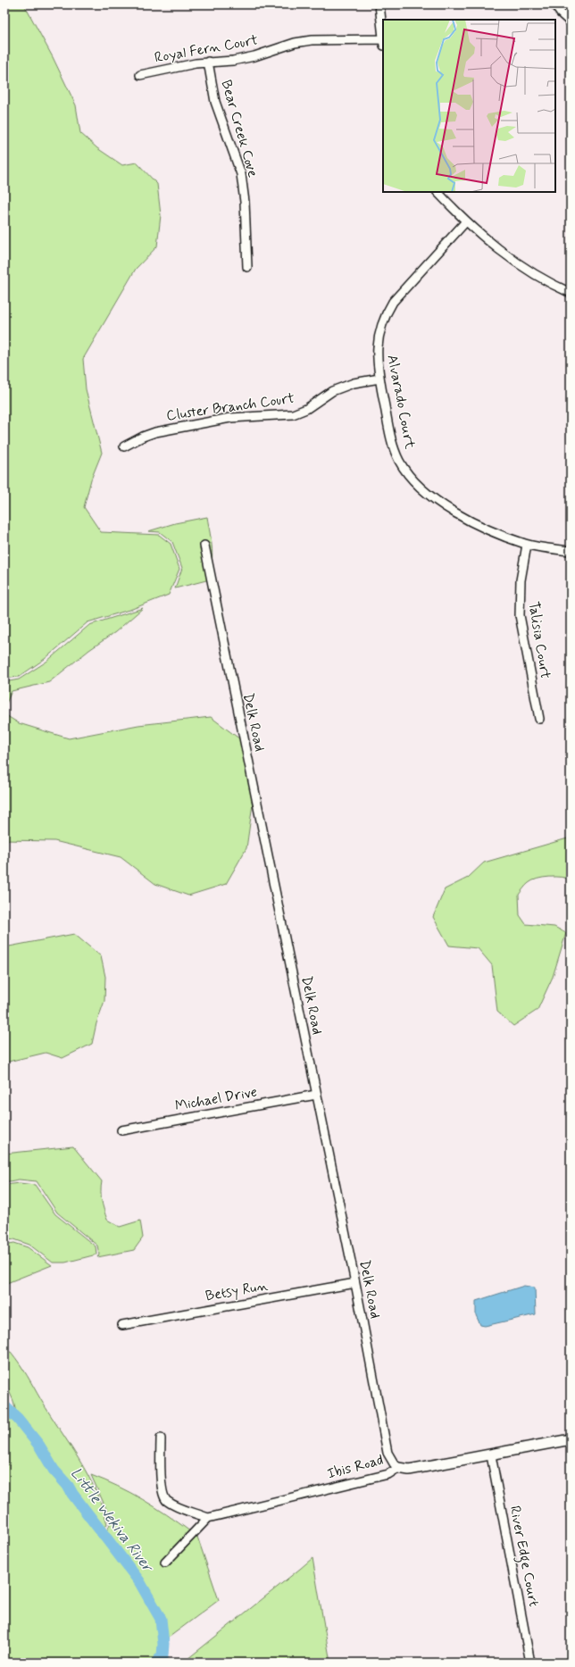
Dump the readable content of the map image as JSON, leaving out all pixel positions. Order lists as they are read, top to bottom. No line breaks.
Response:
{"streets":{"street":["Royal Fern Court","Bear Creek Cove","Alvarado Court","Cluster Branch Court","Talisia Court","Delk Road","Michael Drive","Betsy Run","Ibis Road","River Edge Court"]},"crossings":[["Royal Fern Court","Bear Creek Cove"],["Alvarado Court","Cluster Branch Court"],["Alvarado Court","Talisia Court"],["Delk Road","Michael Drive"],["Delk Road","Betsy Run"],["Delk Road","Ibis Road"],["Ibis Road","River Edge Court"]],"water":["Little Wekiva River"]}
